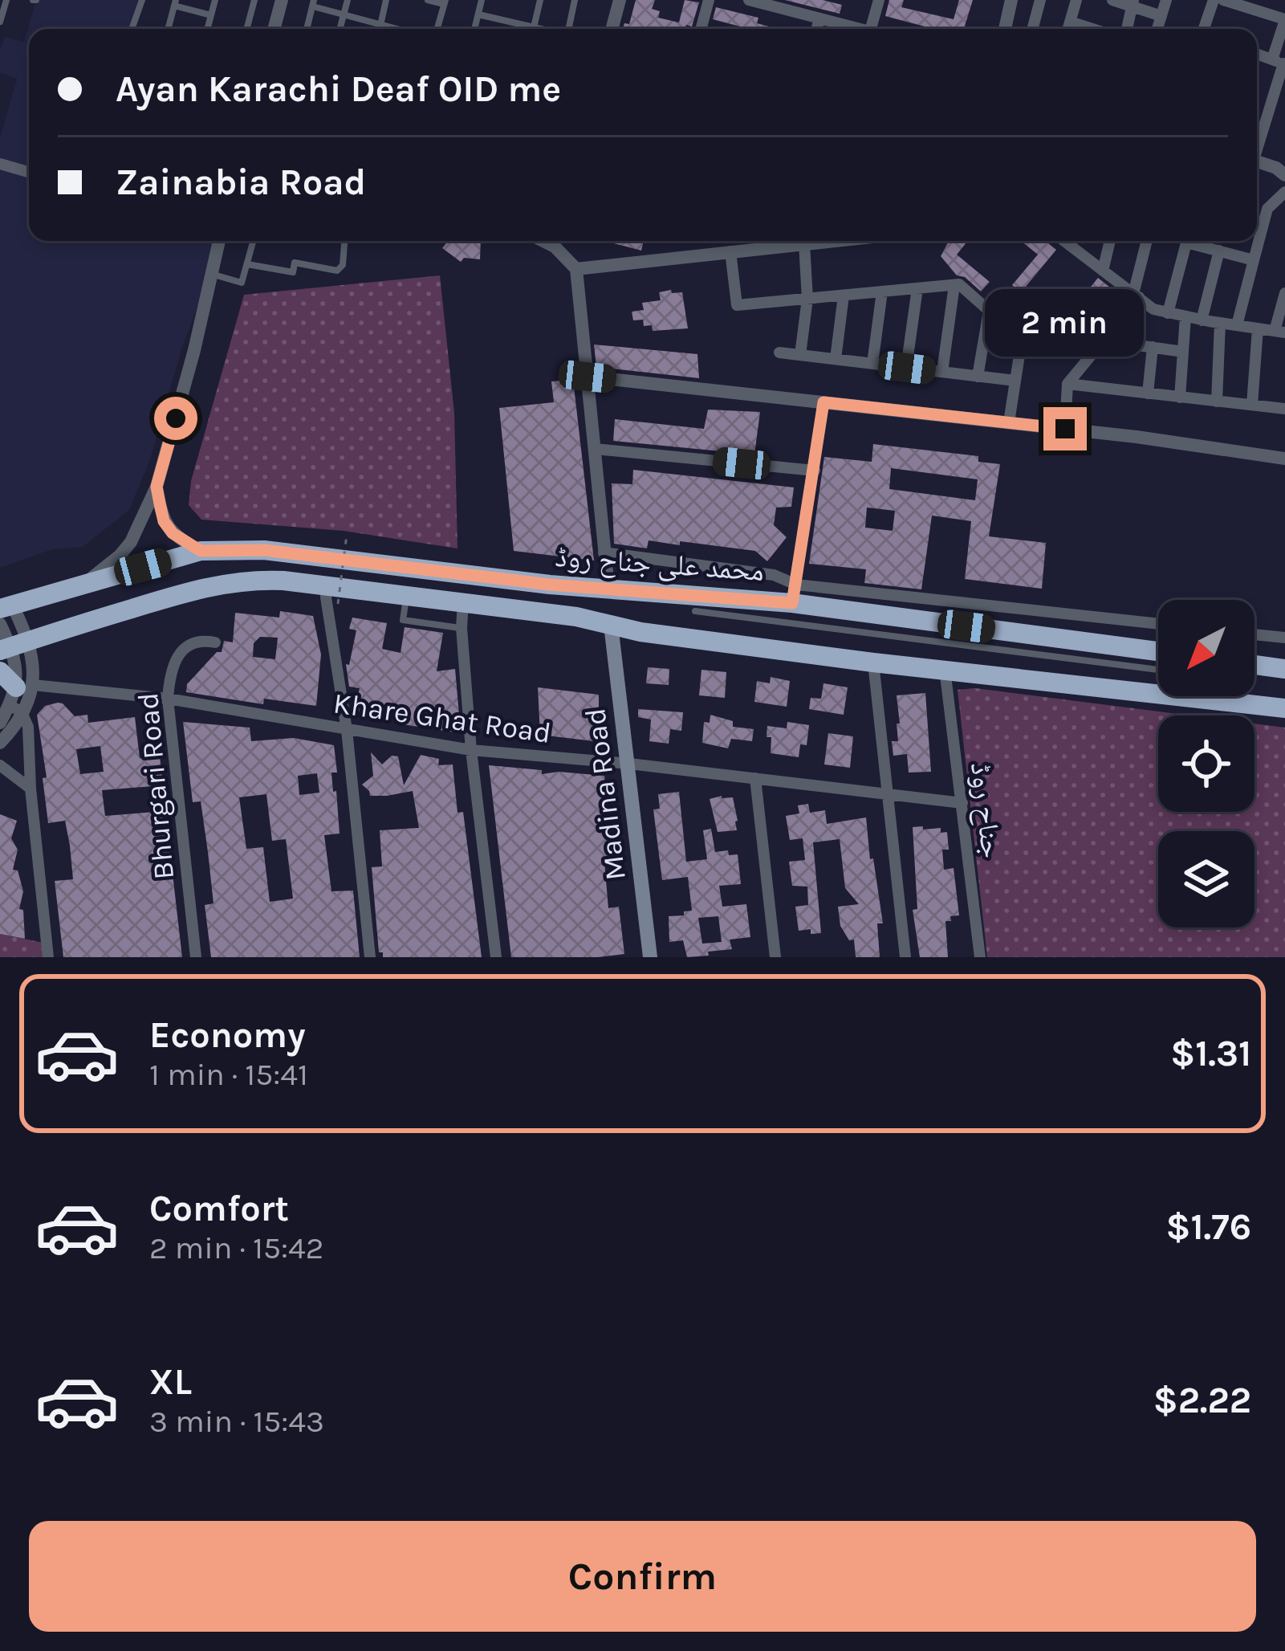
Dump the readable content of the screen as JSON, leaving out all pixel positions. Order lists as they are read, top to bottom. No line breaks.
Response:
{"streets":{"highway":["محمد علی جناح روڈ"],"main road":["Madina Road"],"street":["Khare Ghat Road","Bhurgari Road","جناح روڈ"]},"crossings":[["محمد علی جناح روڈ","Madina Road"],["محمد علی جناح روڈ","جناح روڈ"],["Khare Ghat Road","Bhurgari Road"],["Khare Ghat Road","Madina Road"],["Khare Ghat Road","جناح روڈ"]],"north":"bottom left","page":{"banner":["Ayan Karachi Deaf OID me","Zainabia Road"],"bubble":"2 min","list":[{"name":"Economy","note":"1 min · 15:41","value":"$1.31"},{"name":"Comfort","note":"2 min · 15:42","value":"$1.76"},{"name":"XL","note":"3 min · 15:43","value":"$2.22"}],"buttons":"Confirm"}}
